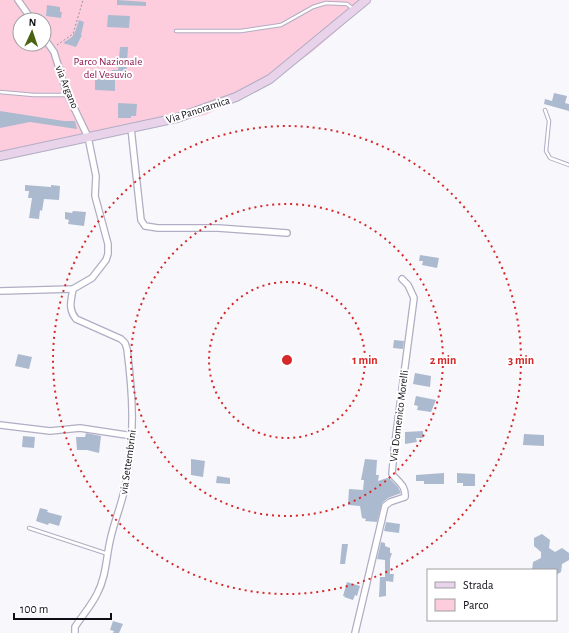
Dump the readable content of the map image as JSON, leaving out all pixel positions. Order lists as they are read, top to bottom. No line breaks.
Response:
{"streets":{"street":["via Argano","Via Panoramica","Via Domenico Morelli","via Settembrini"]},"crossings":[["via Argano","Via Panoramica"]],"parks":["Parco Nazionale del Vesuvio"],"legend":["Strada","Parco"],"scale_bar":"100 m","north":"top","rings":["1 min","2 min","3 min"]}
